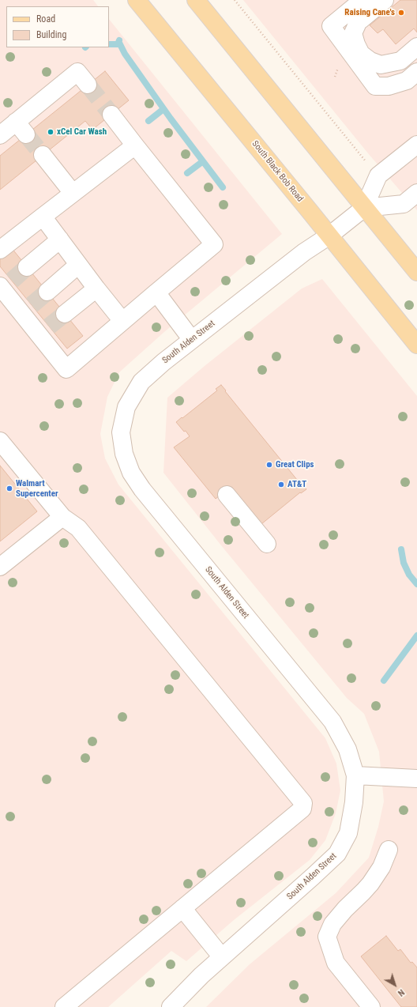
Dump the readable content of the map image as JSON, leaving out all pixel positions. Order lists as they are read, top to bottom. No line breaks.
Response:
{"streets":{"main road":["South Black Bob Road"],"street":["South Alden Street"]},"crossings":[["South Black Bob Road","South Alden Street"]],"places":["Raising Cane's","xCel Car Wash","Great Clips","AT&T","Walmart Supercenter"],"legend":["Road","Building"],"north":"bottom right"}
